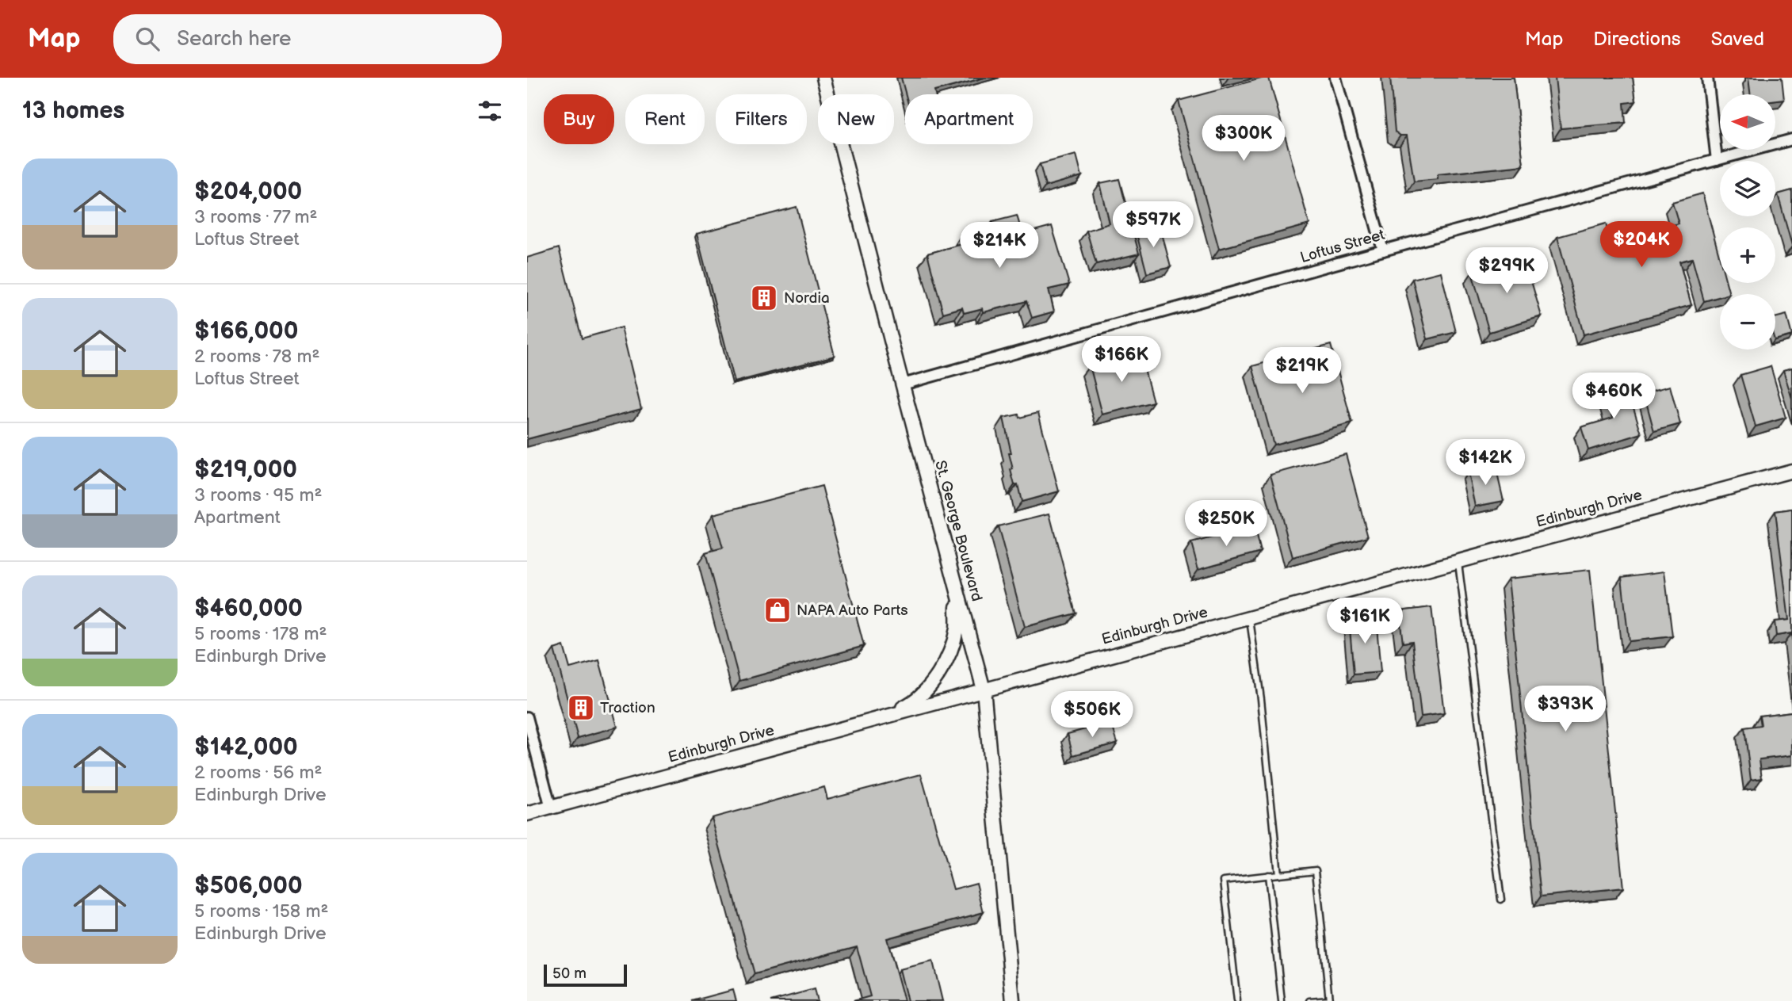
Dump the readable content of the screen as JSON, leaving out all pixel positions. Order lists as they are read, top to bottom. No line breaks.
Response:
{"streets":{"street":["Loftus Street","Edinburgh Drive","St. George Boulevard"]},"crossings":[["Loftus Street","St. George Boulevard"],["Edinburgh Drive","St. George Boulevard"]],"places":{"building":["Nordia","Traction"],"shop":["NAPA Auto Parts"]},"scale_bar":"50 m","north":"left","page":{"header":"Map","search":"Search here","nav":["Map","Directions","Saved"],"heading":"13 homes","map_buttons":["+","−"],"chip":["Buy","Rent","Filters","New","Apartment"],"price":["$300K","$597K","$204K","$214K","$299K","$166K","$219K","$460K","$142K","$250K","$161K","$393K","$506K"],"list":[{"name":"$204,000","note":"3 rooms · 77 m² · Loftus Street"},{"name":"$166,000","note":"2 rooms · 78 m² · Loftus Street"},{"name":"$219,000","note":"3 rooms · 95 m² · Apartment"},{"name":"$460,000","note":"5 rooms · 178 m² · Edinburgh Drive"},{"name":"$142,000","note":"2 rooms · 56 m² · Edinburgh Drive"},{"name":"$506,000","note":"5 rooms · 158 m² · Edinburgh Drive"}],"scale":"50 m"}}
